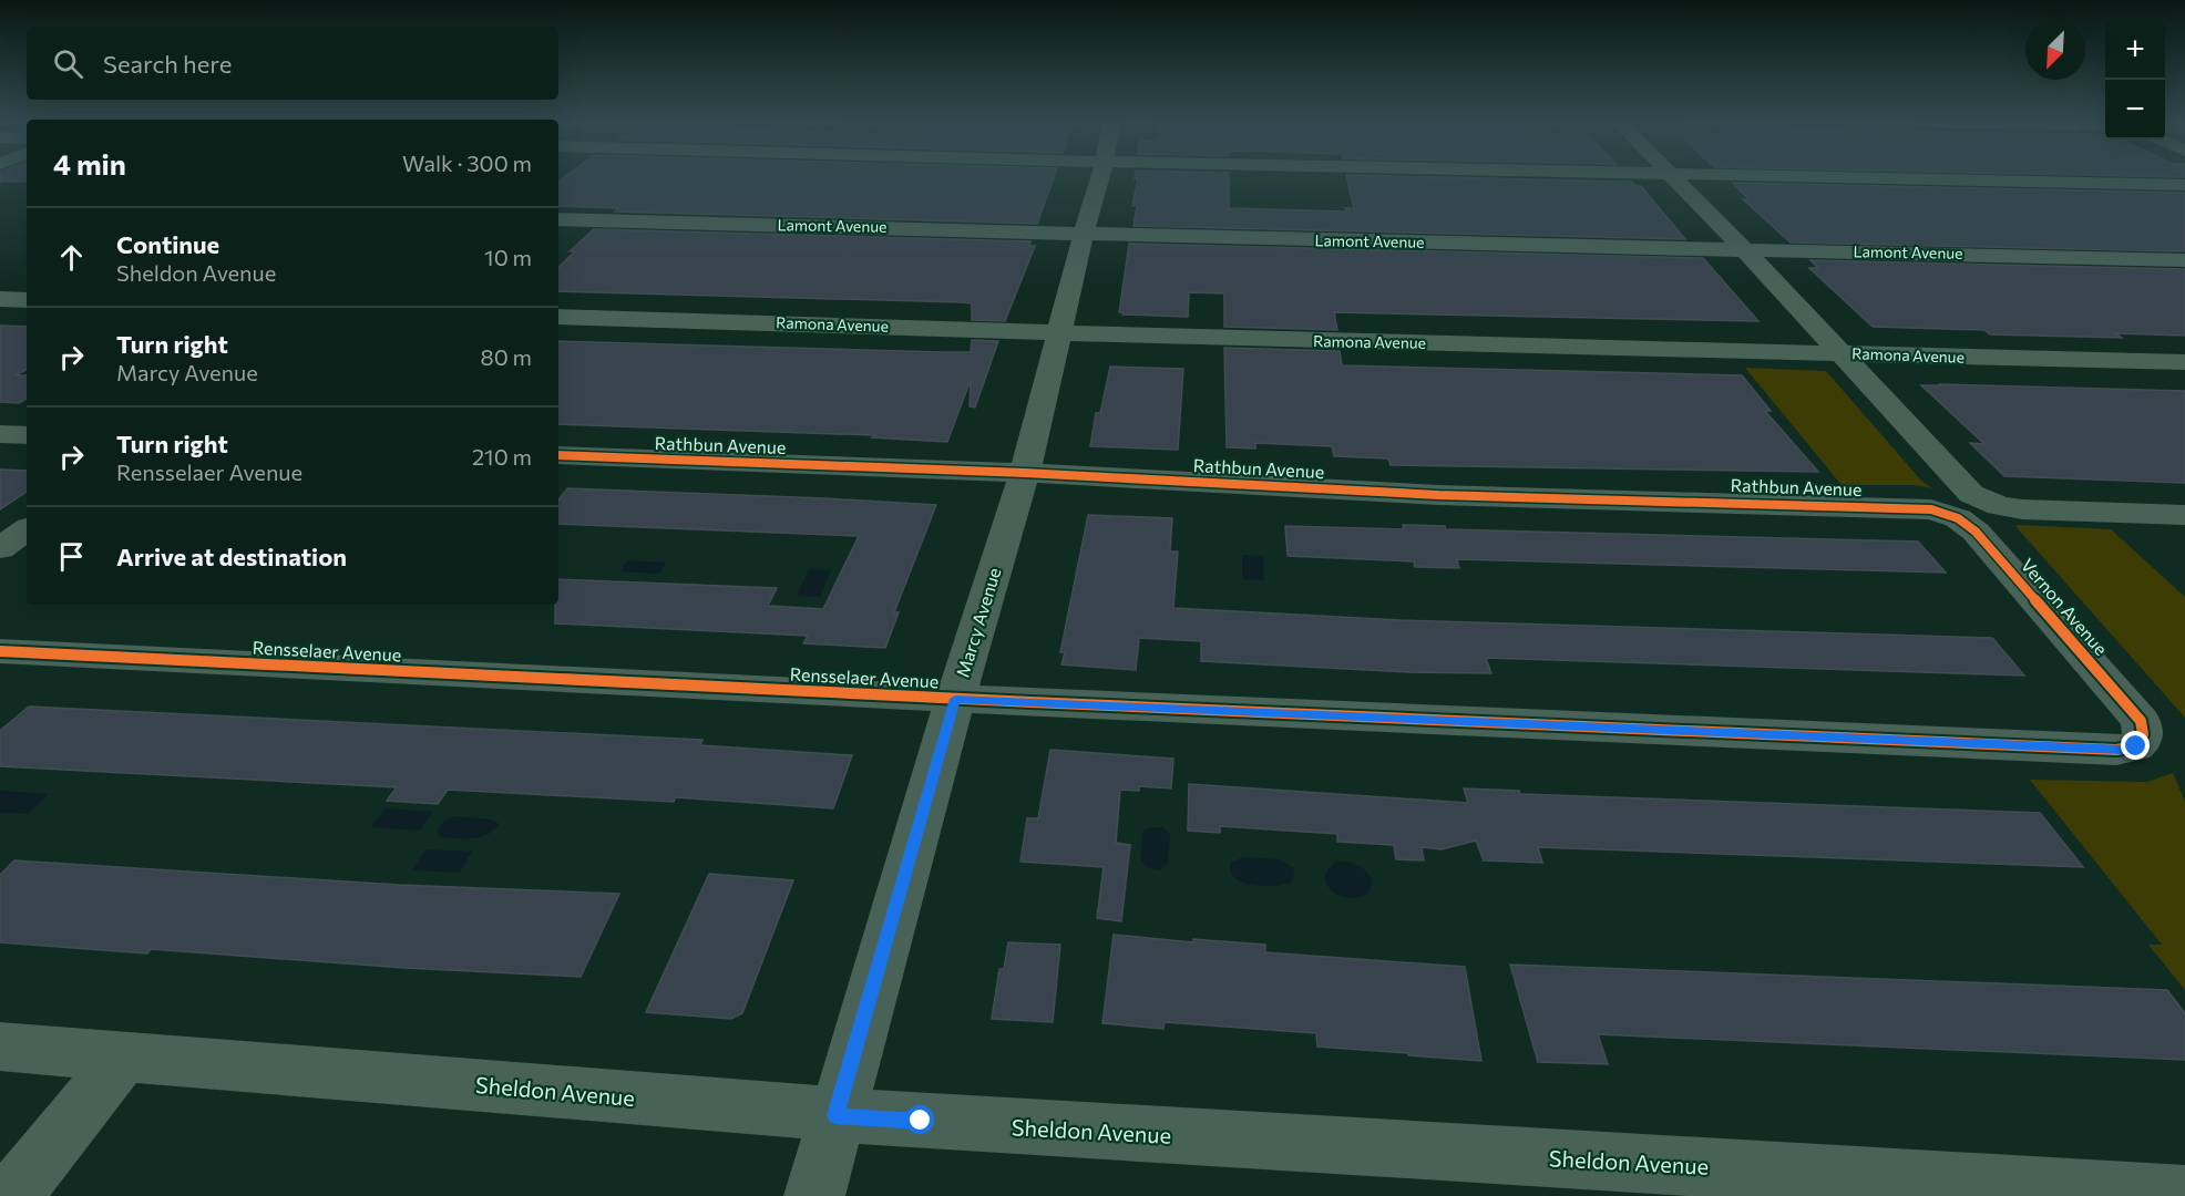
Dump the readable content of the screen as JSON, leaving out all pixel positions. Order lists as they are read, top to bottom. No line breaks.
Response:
{"streets":{"street":["Lamont Avenue","Ramona Avenue","Rathbun Avenue","Vernon Avenue","Marcy Avenue","Rensselaer Avenue","Sheldon Avenue"]},"crossings":[["Lamont Avenue","Vernon Avenue"],["Lamont Avenue","Marcy Avenue"],["Ramona Avenue","Vernon Avenue"],["Ramona Avenue","Marcy Avenue"],["Rathbun Avenue","Vernon Avenue"],["Rathbun Avenue","Marcy Avenue"],["Vernon Avenue","Rensselaer Avenue"],["Marcy Avenue","Rensselaer Avenue"],["Marcy Avenue","Sheldon Avenue"]],"north":"bottom left","page":{"map_buttons":["+","−"],"search":"Search here","heading":["4 min","Walk · 300 m"],"list":[["Continue","Sheldon Avenue","10 m"],["Turn right","Marcy Avenue","80 m"],["Turn right","Rensselaer Avenue","210 m"],"Arrive at destination"]}}
